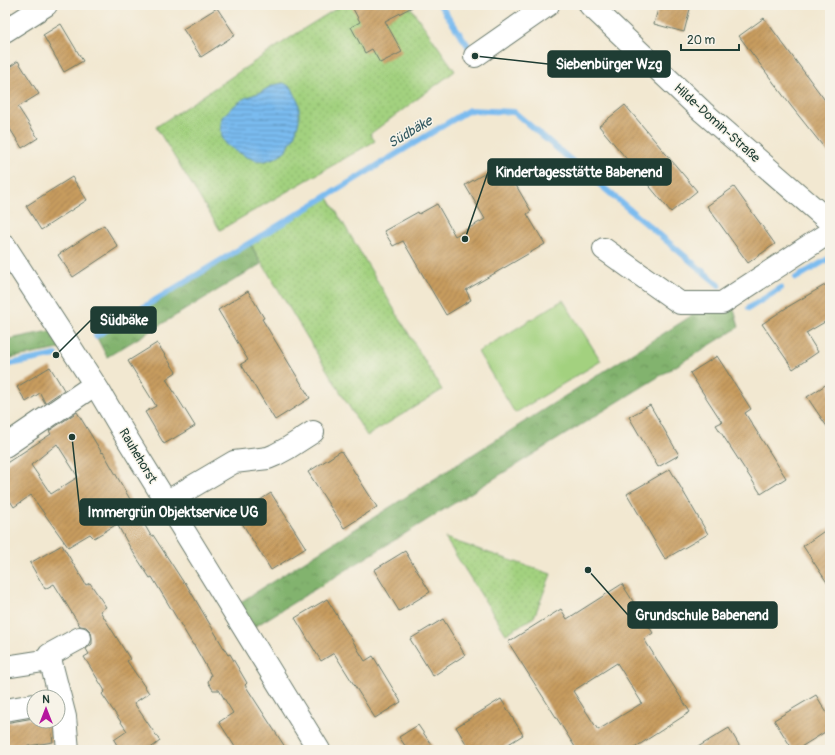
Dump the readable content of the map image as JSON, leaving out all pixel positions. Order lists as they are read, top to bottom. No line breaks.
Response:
{"streets":{"street":["Hilde-Domin-Straße","Rauhehorst"]},"water":["Südbäke"],"places":["Siebenbürger Wzg","Kindertagesstätte Babenend","Südbäke","Immergrün Objektservice UG","Grundschule Babenend"],"scale_bar":"20 m","north":"top"}
